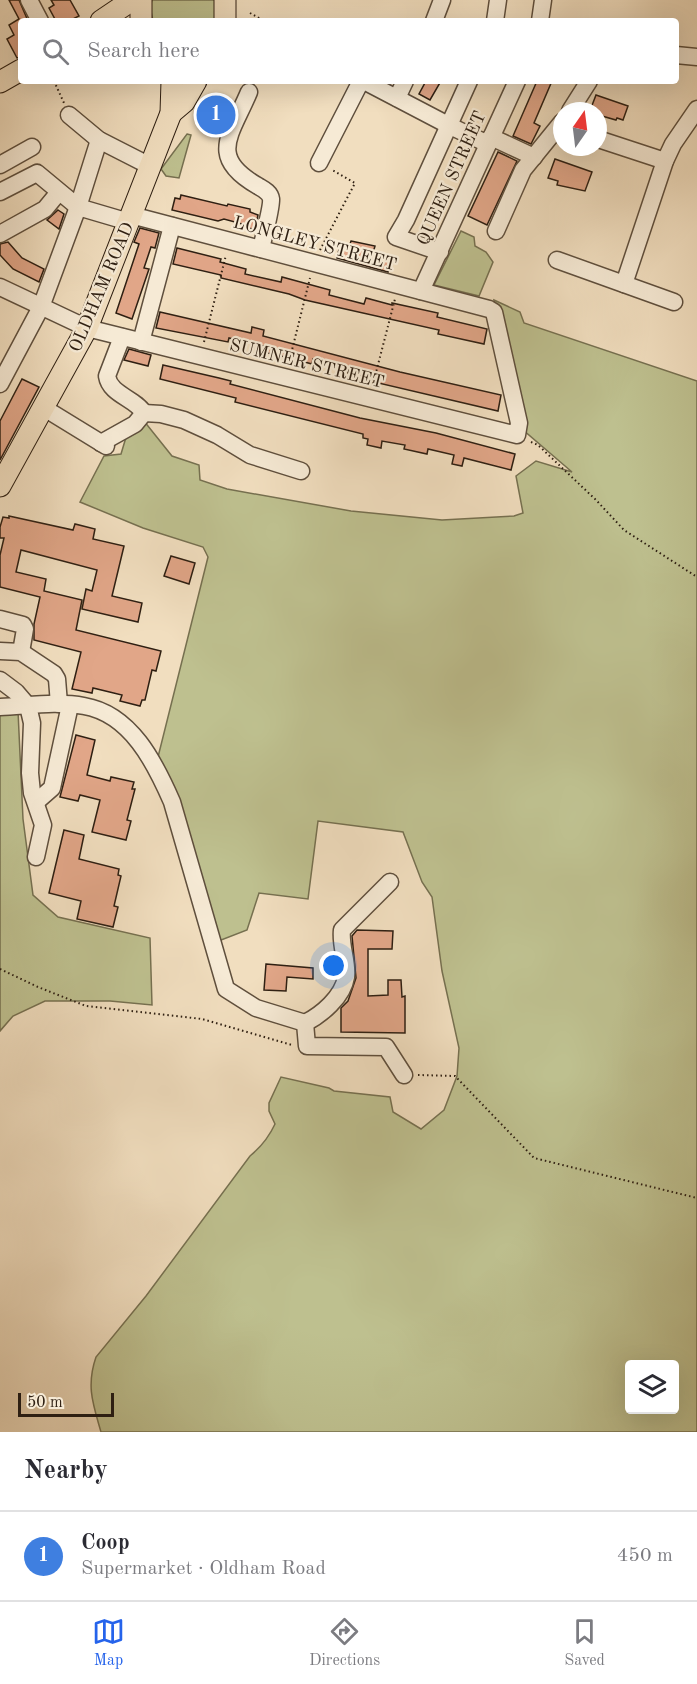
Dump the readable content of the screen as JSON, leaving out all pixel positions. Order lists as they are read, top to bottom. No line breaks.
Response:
{"streets":{"main road":["OLDHAM ROAD"],"street":["QUEEN STREET","LONGLEY STREET","SUMNER STREET"]},"crossings":[["QUEEN STREET","LONGLEY STREET"],["LONGLEY STREET","OLDHAM ROAD"],["LONGLEY STREET","SUMNER STREET"],["OLDHAM ROAD","SUMNER STREET"]],"scale_bar":"50 m","north":"top","page":{"search":"Search here","pins":"1","scale":"50 m","heading":"Nearby","list":[{"mark":"1","name":"Coop","note":"Supermarket · Oldham Road","value":"450 m"}],"nav":["Map","Directions","Saved"]}}
